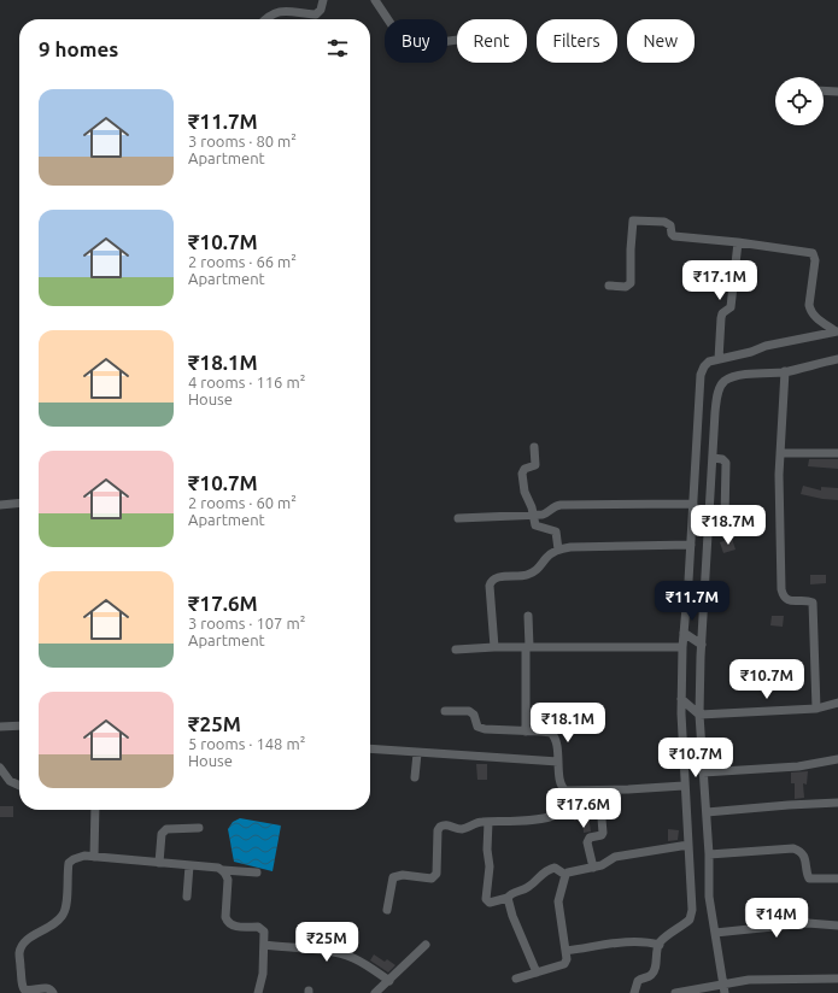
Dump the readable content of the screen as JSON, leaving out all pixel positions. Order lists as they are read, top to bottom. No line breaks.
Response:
{"page":{"chip":["Buy","Rent","Filters","New"],"heading":"9 homes","list":[{"name":"₹11.7M","note":"3 rooms · 80 m² · Apartment"},{"name":"₹10.7M","note":"2 rooms · 66 m² · Apartment"},{"name":"₹18.1M","note":"4 rooms · 116 m² · House"},{"name":"₹10.7M","note":"2 rooms · 60 m² · Apartment"},{"name":"₹17.6M","note":"3 rooms · 107 m² · Apartment"},{"name":"₹25M","note":"5 rooms · 148 m² · House"}],"price":["₹17.1M","₹18.7M","₹11.7M","₹10.7M","₹18.1M","₹10.7M","₹17.6M","₹14M","₹25M"]}}
